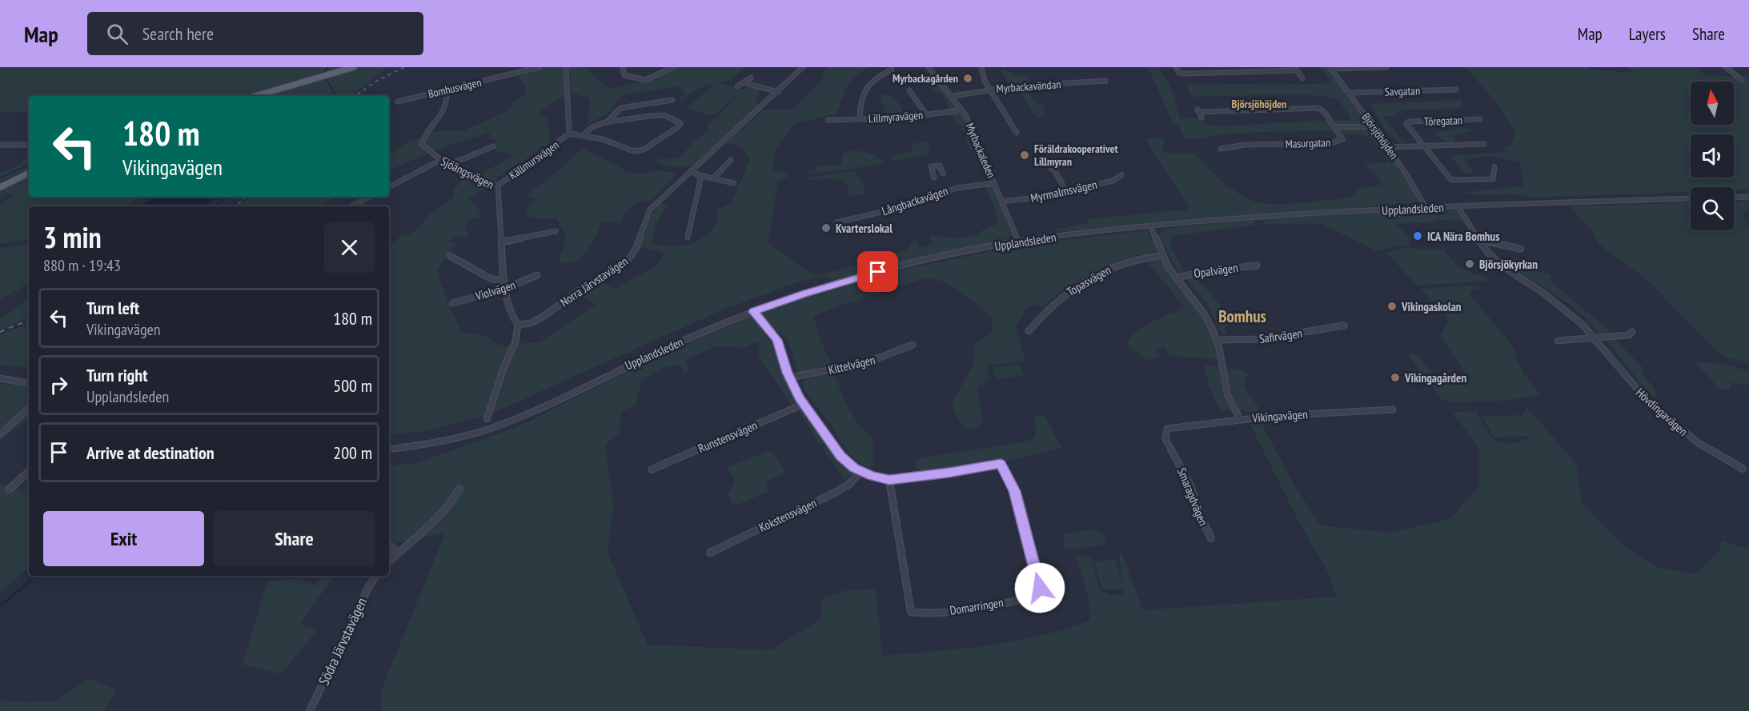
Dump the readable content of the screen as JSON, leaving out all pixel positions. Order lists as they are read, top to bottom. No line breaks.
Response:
{"streets":{"street":["Myrbackavändan","Bomhusvägen","Savgatan","Lillmyravägen","Töregatan","Björsjöhöjden","Masurgatan","Myrbackaleden","Källmursvägen","Sjöängsvägen","Myrmalmsvägen","Långbackavägen","Upplandsleden","Opalvägen","Topasvägen","Norra Järvstavägen","Violvägen","Safirvägen","Kittelvägen","Hövdingavägen","Vikingavägen","Runstensvägen","Smaragdvägen","Kokstensvägen","Domarringen","Södra Järvstavägen"]},"crossings":[["Myrbackavändan","Myrbackaleden"],["Bomhusvägen","Sjöängsvägen"],["Savgatan","Björsjöhöjden"],["Lillmyravägen","Myrbackaleden"],["Björsjöhöjden","Masurgatan"],["Björsjöhöjden","Upplandsleden"],["Myrbackaleden","Myrmalmsvägen"],["Myrbackaleden","Långbackavägen"],["Myrbackaleden","Upplandsleden"],["Källmursvägen","Sjöängsvägen"],["Sjöängsvägen","Norra Järvstavägen"],["Sjöängsvägen","Violvägen"],["Upplandsleden","Hövdingavägen"],["Vikingavägen","Smaragdvägen"]],"districts":["Björsjöhöjden","Bomhus"],"places":["Myrbackagården","Föräldrakooperativet Lillmyran","Kvarterslokal","ICA Nära Bomhus","Björsjökyrkan","Vikingaskolan","Vikingagården"],"north":"top","page":{"header":"Map","search":"Search here","nav":["Map","Layers","Share"],"turn":["180 m","Vikingavägen"],"heading":["3 min","880 m · 19:43"],"list":[{"name":"Turn left","note":"Vikingavägen","value":"180 m"},{"name":"Turn right","note":"Upplandsleden","value":"500 m"},{"name":"Arrive at destination","value":"200 m"}],"buttons":["Exit","Share"]}}
